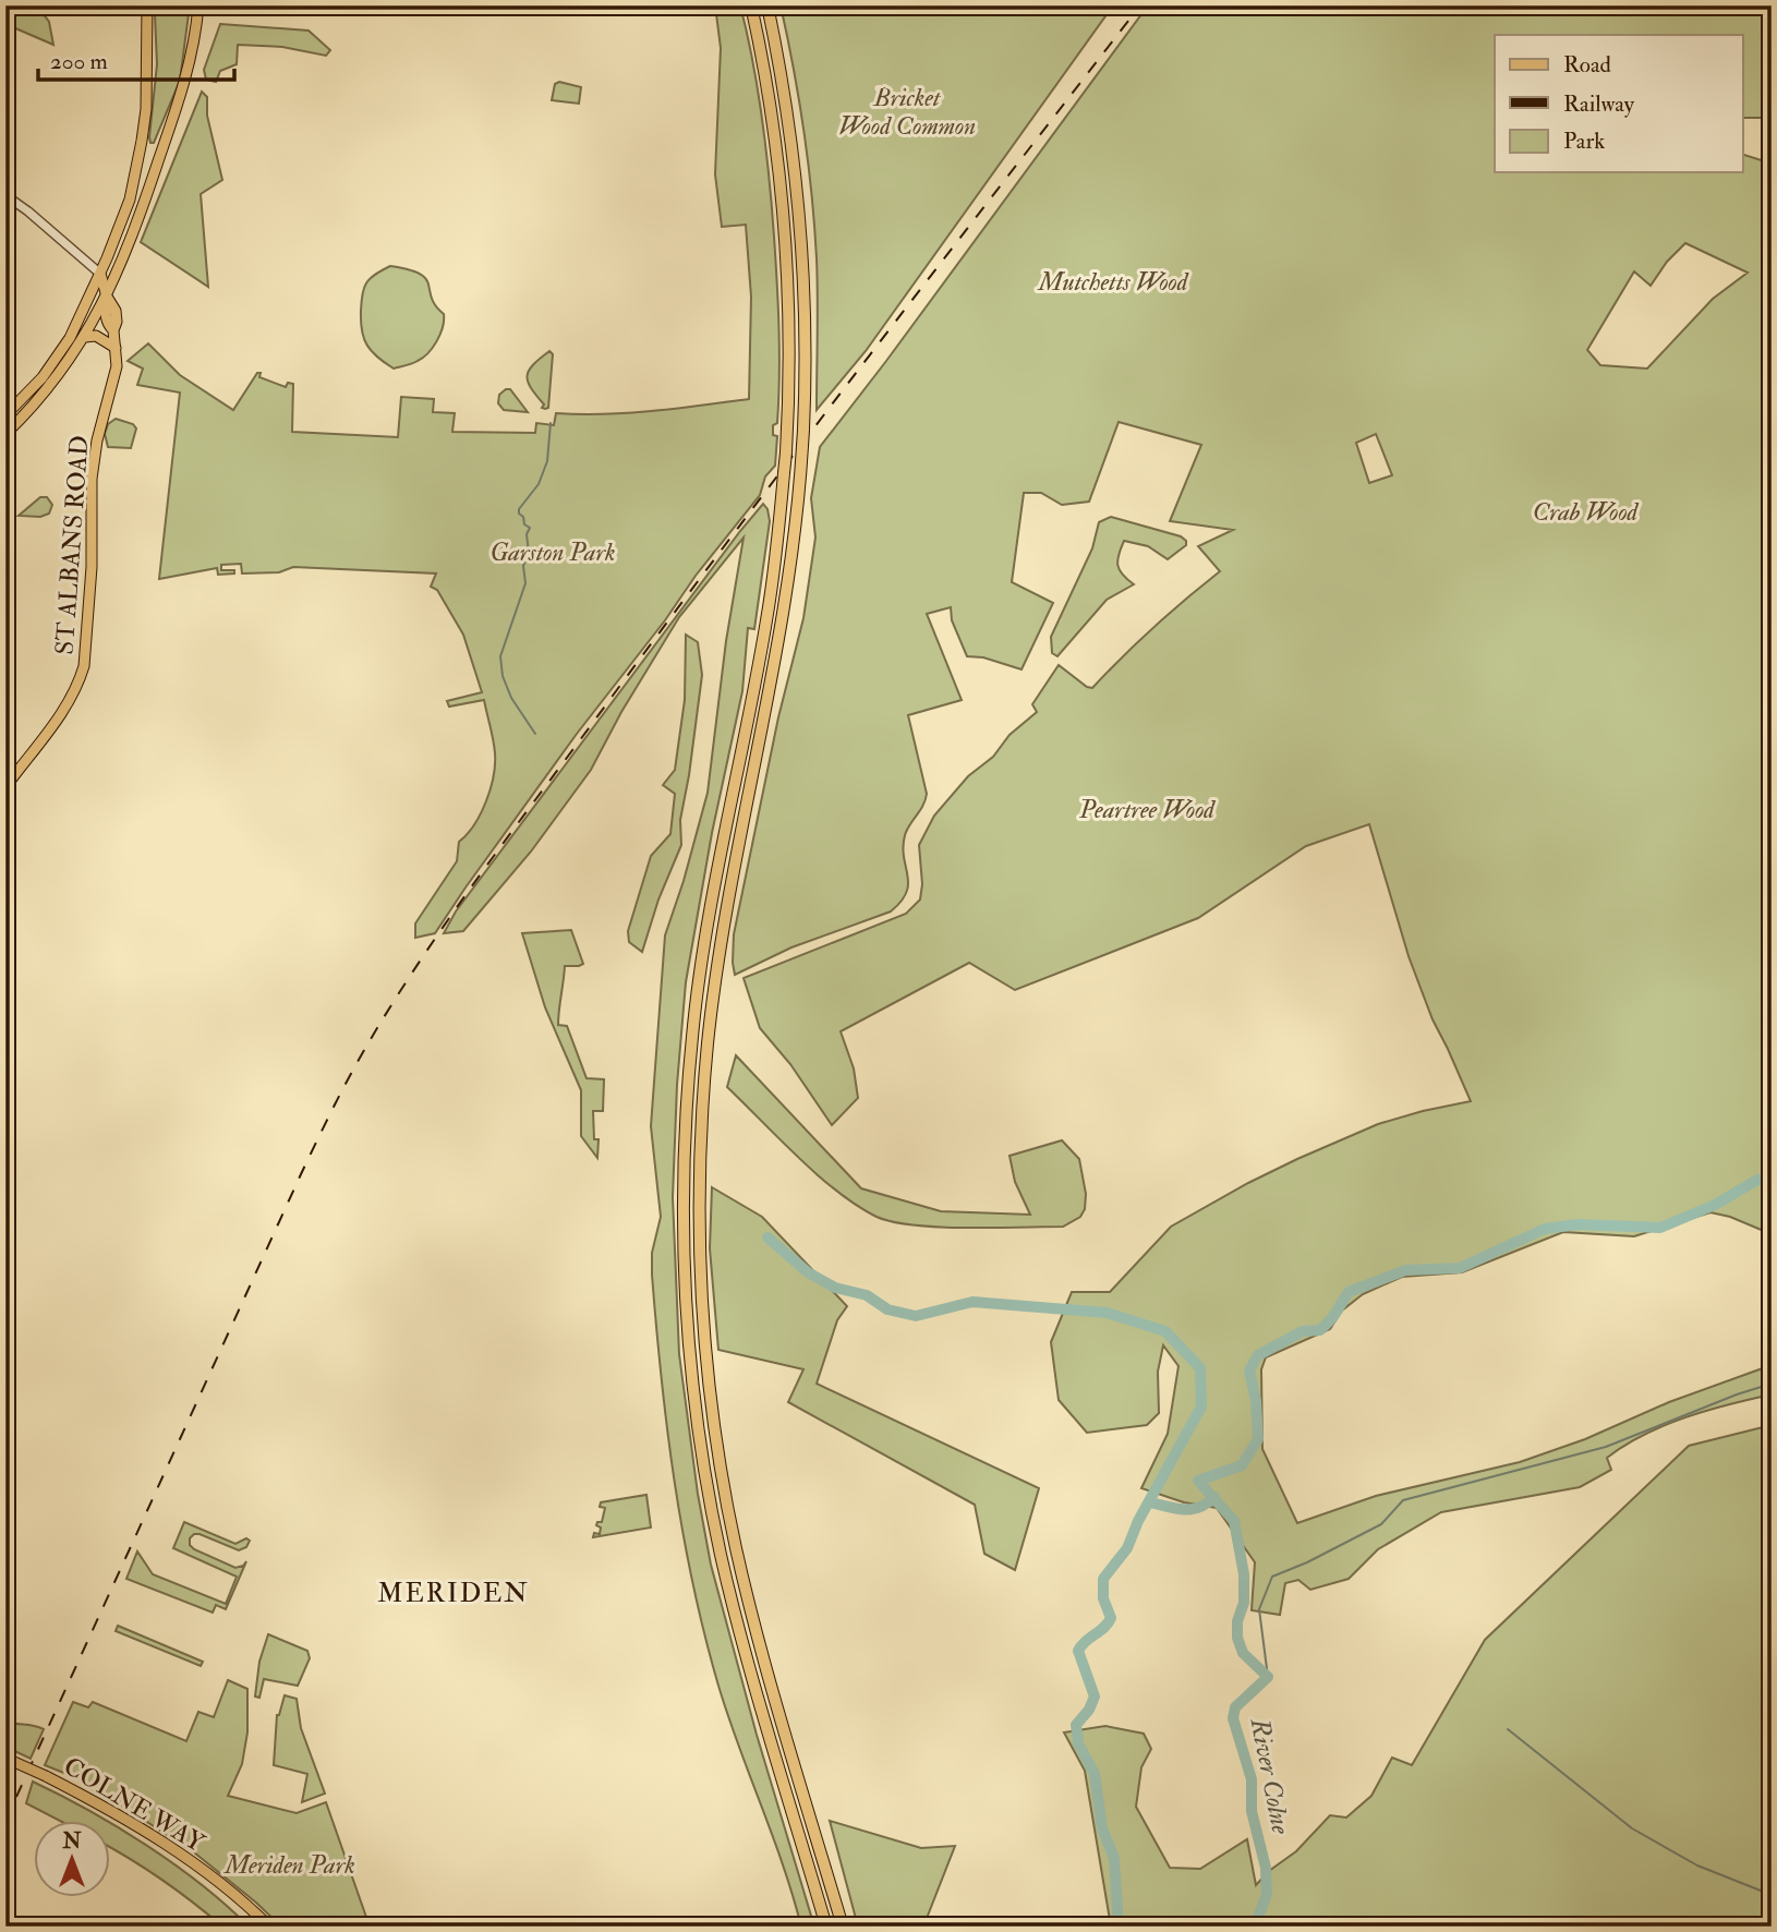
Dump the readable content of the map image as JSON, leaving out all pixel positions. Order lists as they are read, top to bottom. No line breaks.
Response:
{"streets":{"main road":["ST ALBANS ROAD","COLNE WAY"]},"districts":["MERIDEN"],"water":["River Colne"],"parks":["Bricket Wood Common","Mutchetts Wood","Crab Wood","Garston Park","Peartree Wood","Meriden Park"],"legend":["Road","Railway","Park"],"scale_bar":"200 m","north":"top"}
